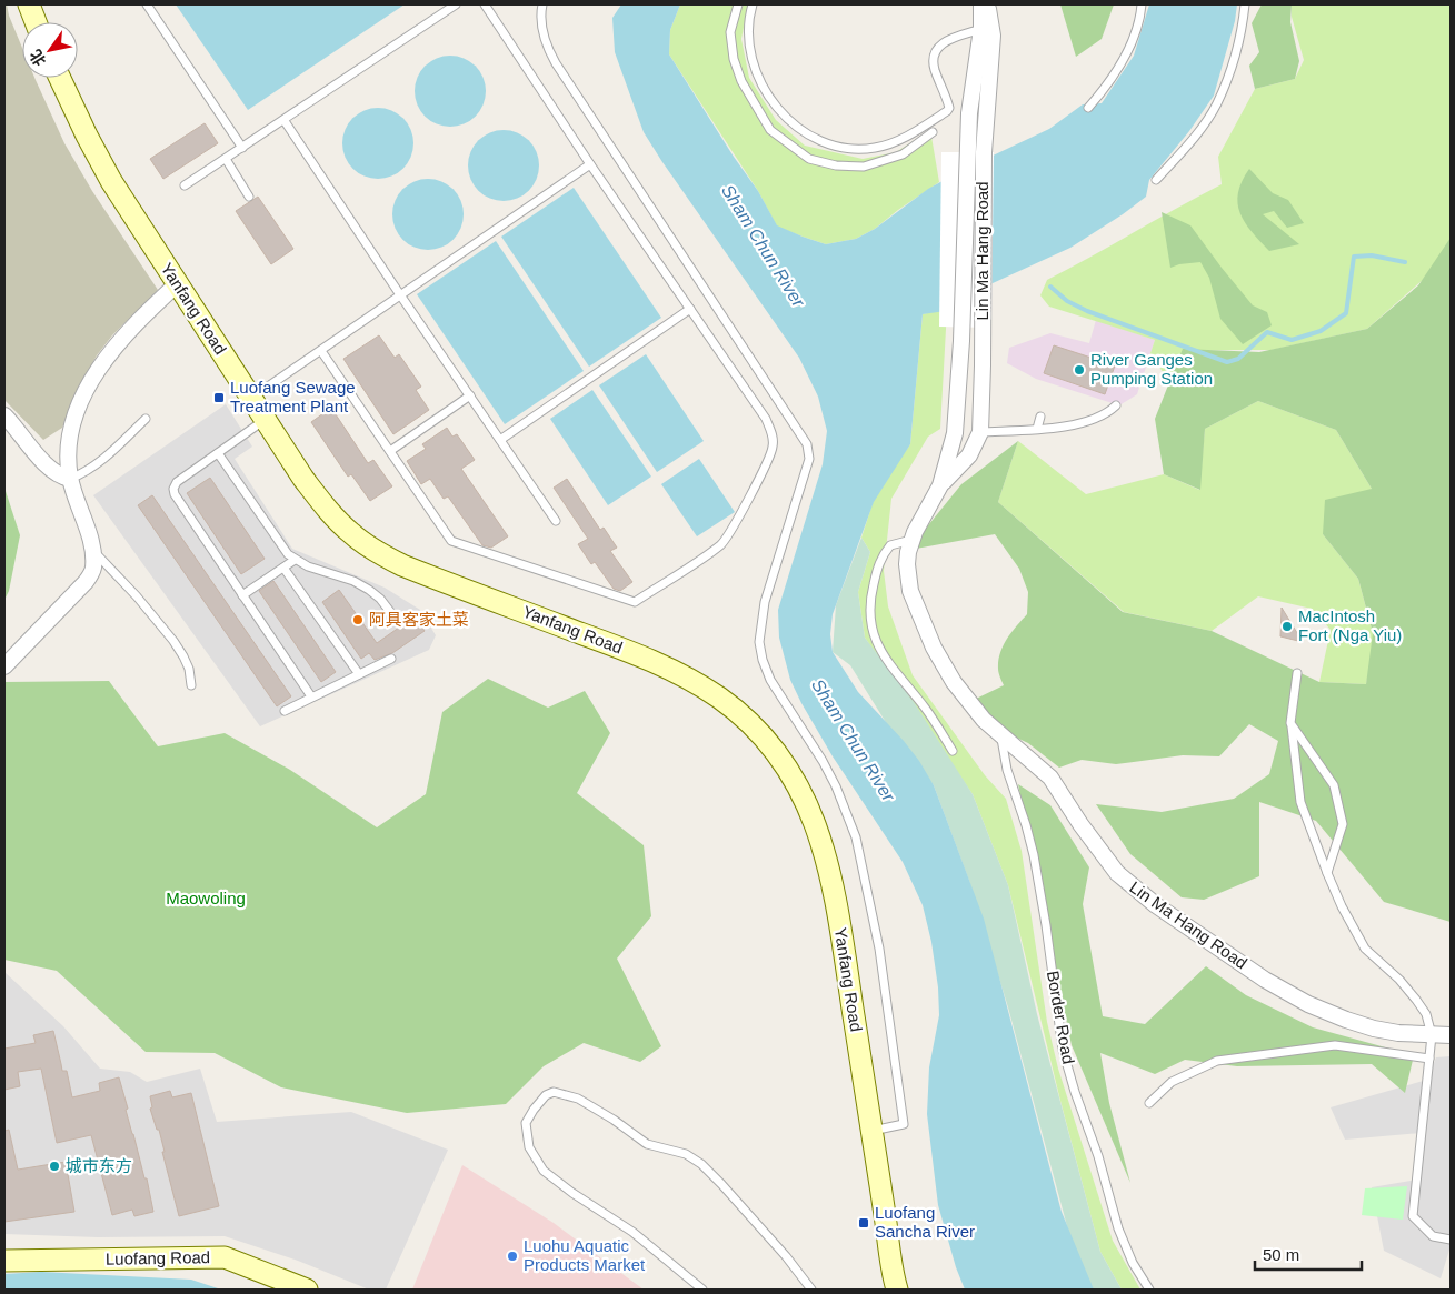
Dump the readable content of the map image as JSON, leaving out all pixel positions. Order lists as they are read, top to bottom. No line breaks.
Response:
{"streets":{"main road":["Yanfang Road","Luofang Road"],"street":["Lin Ma Hang Road"],"lane":["Border Road"]},"crossings":[["Lin Ma Hang Road","Border Road"]],"water":["Sham Chun River"],"parks":["Maowoling"],"places":{"other":["River Ganges Pumping Station","阿具客家土菜","MacIntosh Fort (Nga Yiu)","城市东方","Luohu Aquatic Products Market"],"transit":["Luofang Sewage Treatment Plant","Luofang Sancha River"]},"scale_bar":"50 m","north":"bottom left"}
